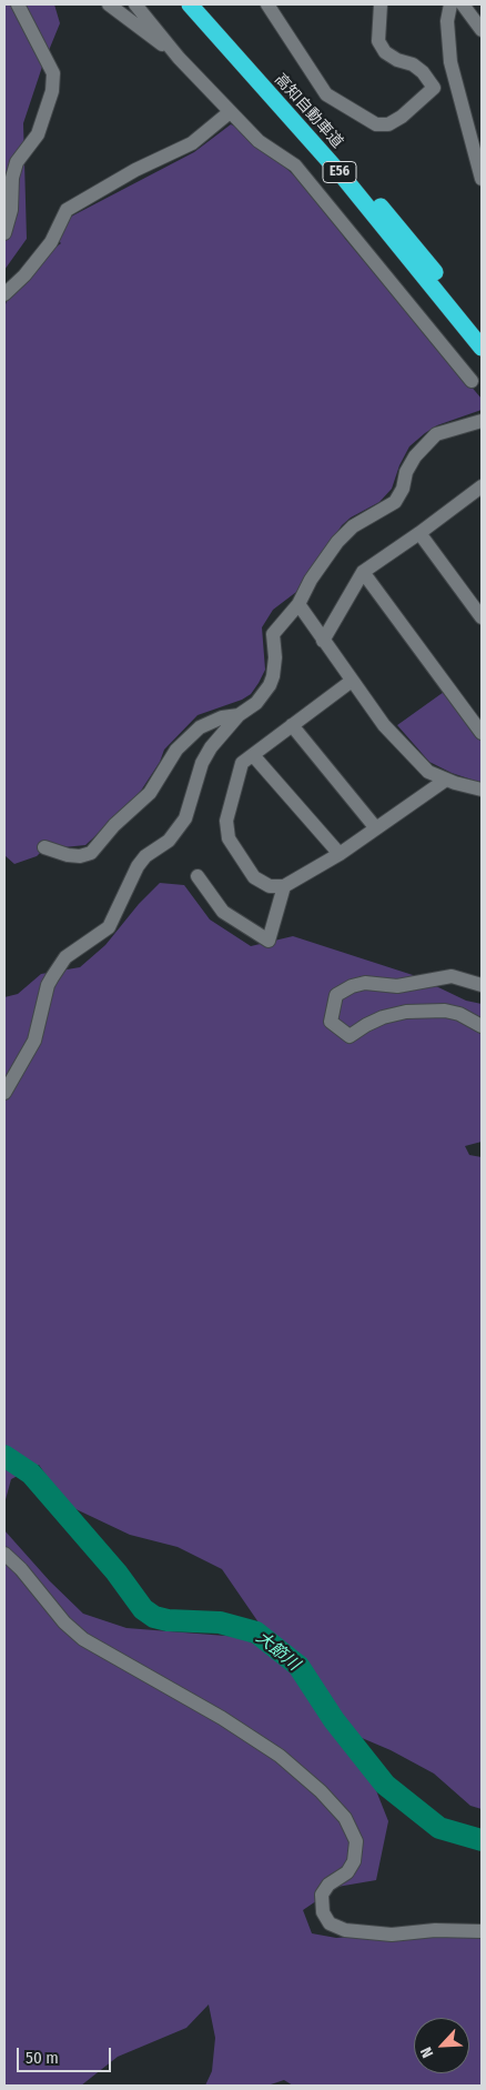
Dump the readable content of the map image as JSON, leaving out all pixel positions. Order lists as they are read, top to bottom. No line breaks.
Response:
{"streets":{"highway":["高知自動車道","E56"]},"water":["大節川"],"scale_bar":"50 m","north":"bottom left"}
